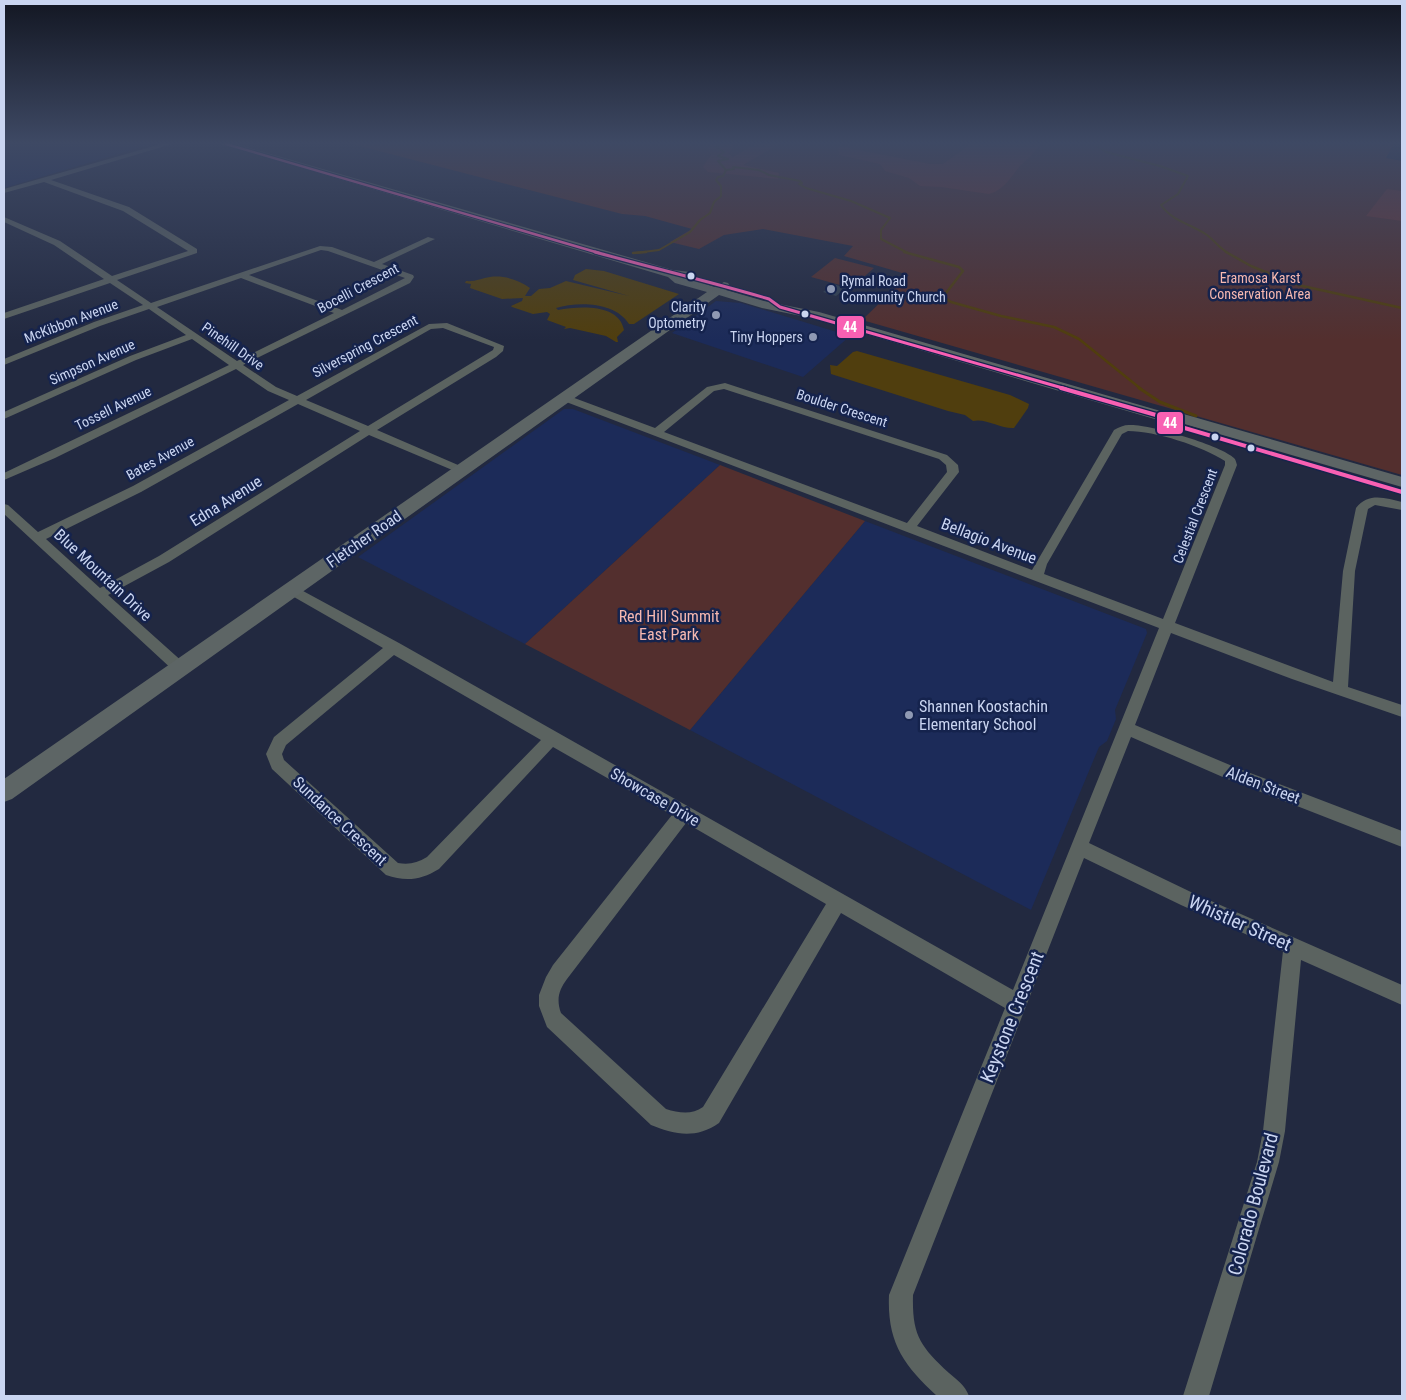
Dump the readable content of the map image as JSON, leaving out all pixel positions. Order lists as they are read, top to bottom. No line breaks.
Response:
{"streets":{"main road":["Fletcher Road"],"street":["Bocelli Crescent","McKibbon Avenue","Pinehill Drive","Silverspring Crescent","Simpson Avenue","Tossell Avenue","Boulder Crescent","Bates Avenue","Edna Avenue","Celestial Crescent","Bellagio Avenue","Blue Mountain Drive","Alden Street","Showcase Drive","Sundance Crescent","Whistler Street","Keystone Crescent","Colorado Boulevard"]},"crossings":[["Bocelli Crescent","McKibbon Avenue"],["Bocelli Crescent","Pinehill Drive"],["Bocelli Crescent","Tossell Avenue"],["McKibbon Avenue","Pinehill Drive"],["Pinehill Drive","Silverspring Crescent"],["Pinehill Drive","Simpson Avenue"],["Pinehill Drive","Tossell Avenue"],["Pinehill Drive","Bates Avenue"],["Pinehill Drive","Edna Avenue"],["Pinehill Drive","Fletcher Road"],["Silverspring Crescent","Bates Avenue"],["Silverspring Crescent","Edna Avenue"],["Boulder Crescent","Bellagio Avenue"],["Bates Avenue","Blue Mountain Drive"],["Edna Avenue","Blue Mountain Drive"],["Celestial Crescent","Bellagio Avenue"],["Celestial Crescent","Keystone Crescent"],["Fletcher Road","Bellagio Avenue"],["Fletcher Road","Blue Mountain Drive"],["Fletcher Road","Showcase Drive"],["Bellagio Avenue","Keystone Crescent"],["Alden Street","Keystone Crescent"],["Showcase Drive","Sundance Crescent"],["Showcase Drive","Keystone Crescent"],["Whistler Street","Keystone Crescent"],["Whistler Street","Colorado Boulevard"]],"parks":["Eramosa Karst Conservation Area","Red Hill Summit East Park"],"places":["Rymal Road Community Church","Clarity Optometry","Tiny Hoppers","Shannen Koostachin Elementary School"],"lines":["transit line 44"]}
